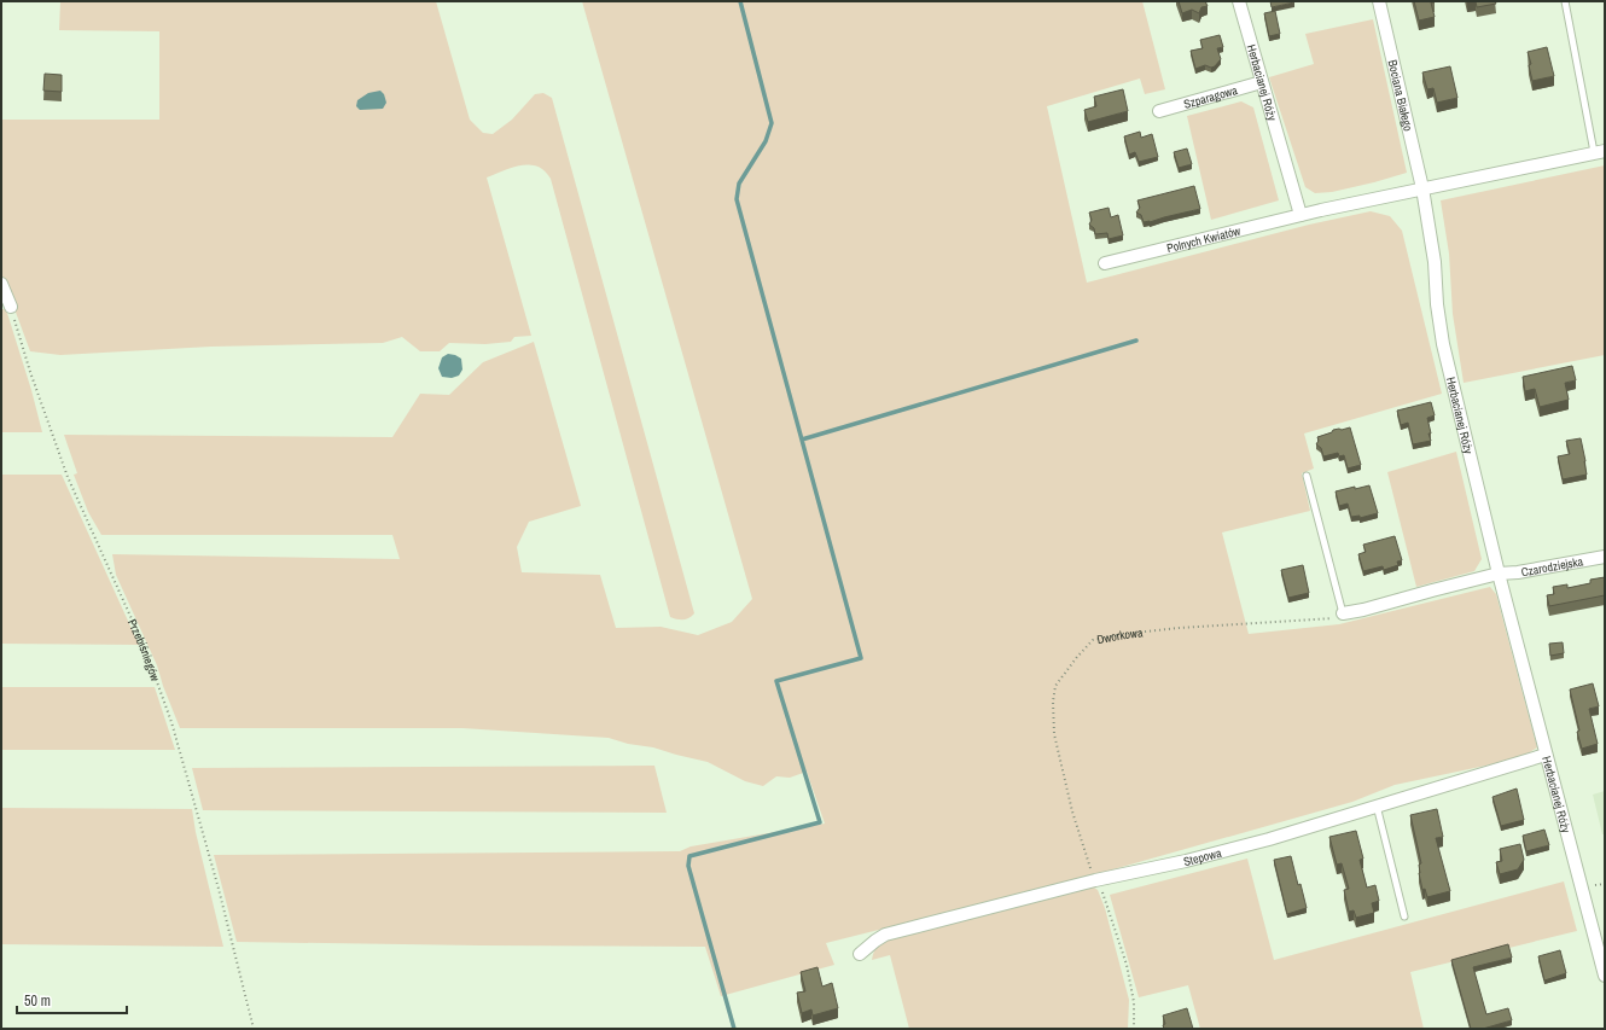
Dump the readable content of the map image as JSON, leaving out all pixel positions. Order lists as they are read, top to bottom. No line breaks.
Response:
{"streets":{"street":["Herbacianej Róży","Bociana Białego","Szparagowa","Polnych Kwiatów","Czarodziejska","Stepowa"],"path":["Dworkowa","Przebiśniegów"]},"crossings":[["Herbacianej Róży","Bociana Białego"],["Herbacianej Róży","Szparagowa"],["Herbacianej Róży","Polnych Kwiatów"],["Herbacianej Róży","Czarodziejska"],["Herbacianej Róży","Stepowa"],["Dworkowa","Stepowa"]],"scale_bar":"50 m"}
